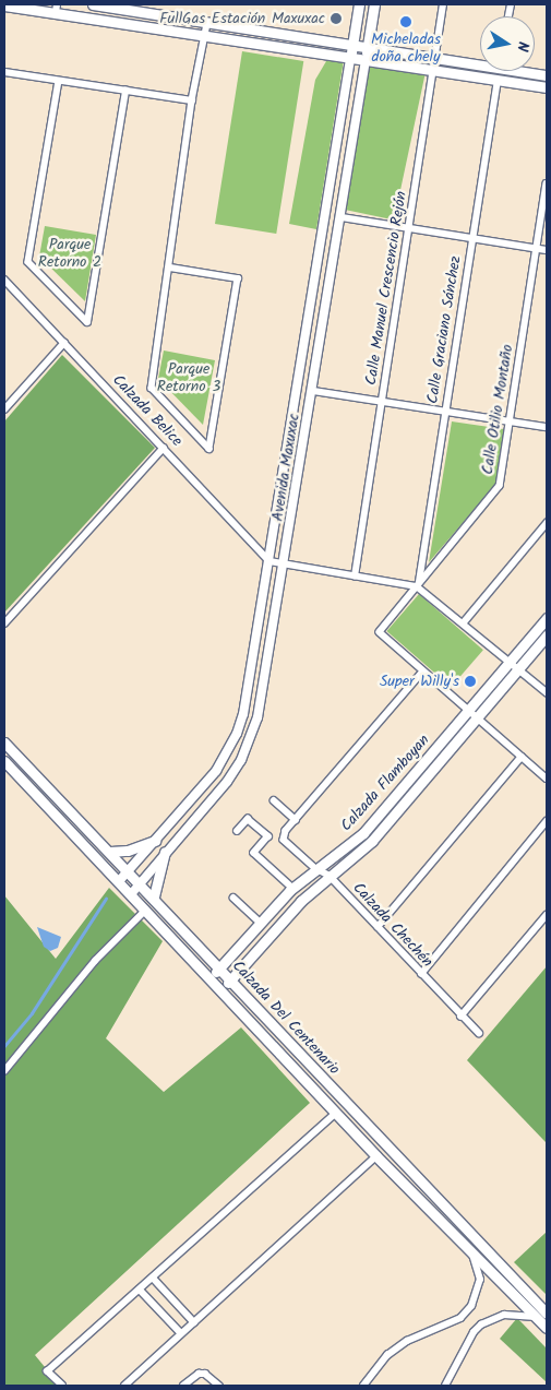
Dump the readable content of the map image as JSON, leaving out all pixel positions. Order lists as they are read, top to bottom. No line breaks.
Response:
{"streets":{"main road":["Avenida Maxuxac","Calzada Flamboyan","Calzada Del Centenario"],"street":["Calle Manuel Crescencio Rejón","Calle Graciano Sánchez","Calle Otilio Montaño","Calzada Belice","Calzada Chechén"]},"crossings":[["Calle Graciano Sánchez","Calle Otilio Montaño"],["Calzada Belice","Avenida Maxuxac"],["Avenida Maxuxac","Calzada Del Centenario"],["Calzada Flamboyan","Calzada Chechén"],["Calzada Flamboyan","Calzada Del Centenario"]],"parks":["Parque Retorno 2","Parque Retorno 3"],"places":["FullGas Estación Maxuxac","Micheladas doña chely","Super Willy's"],"north":"right"}
